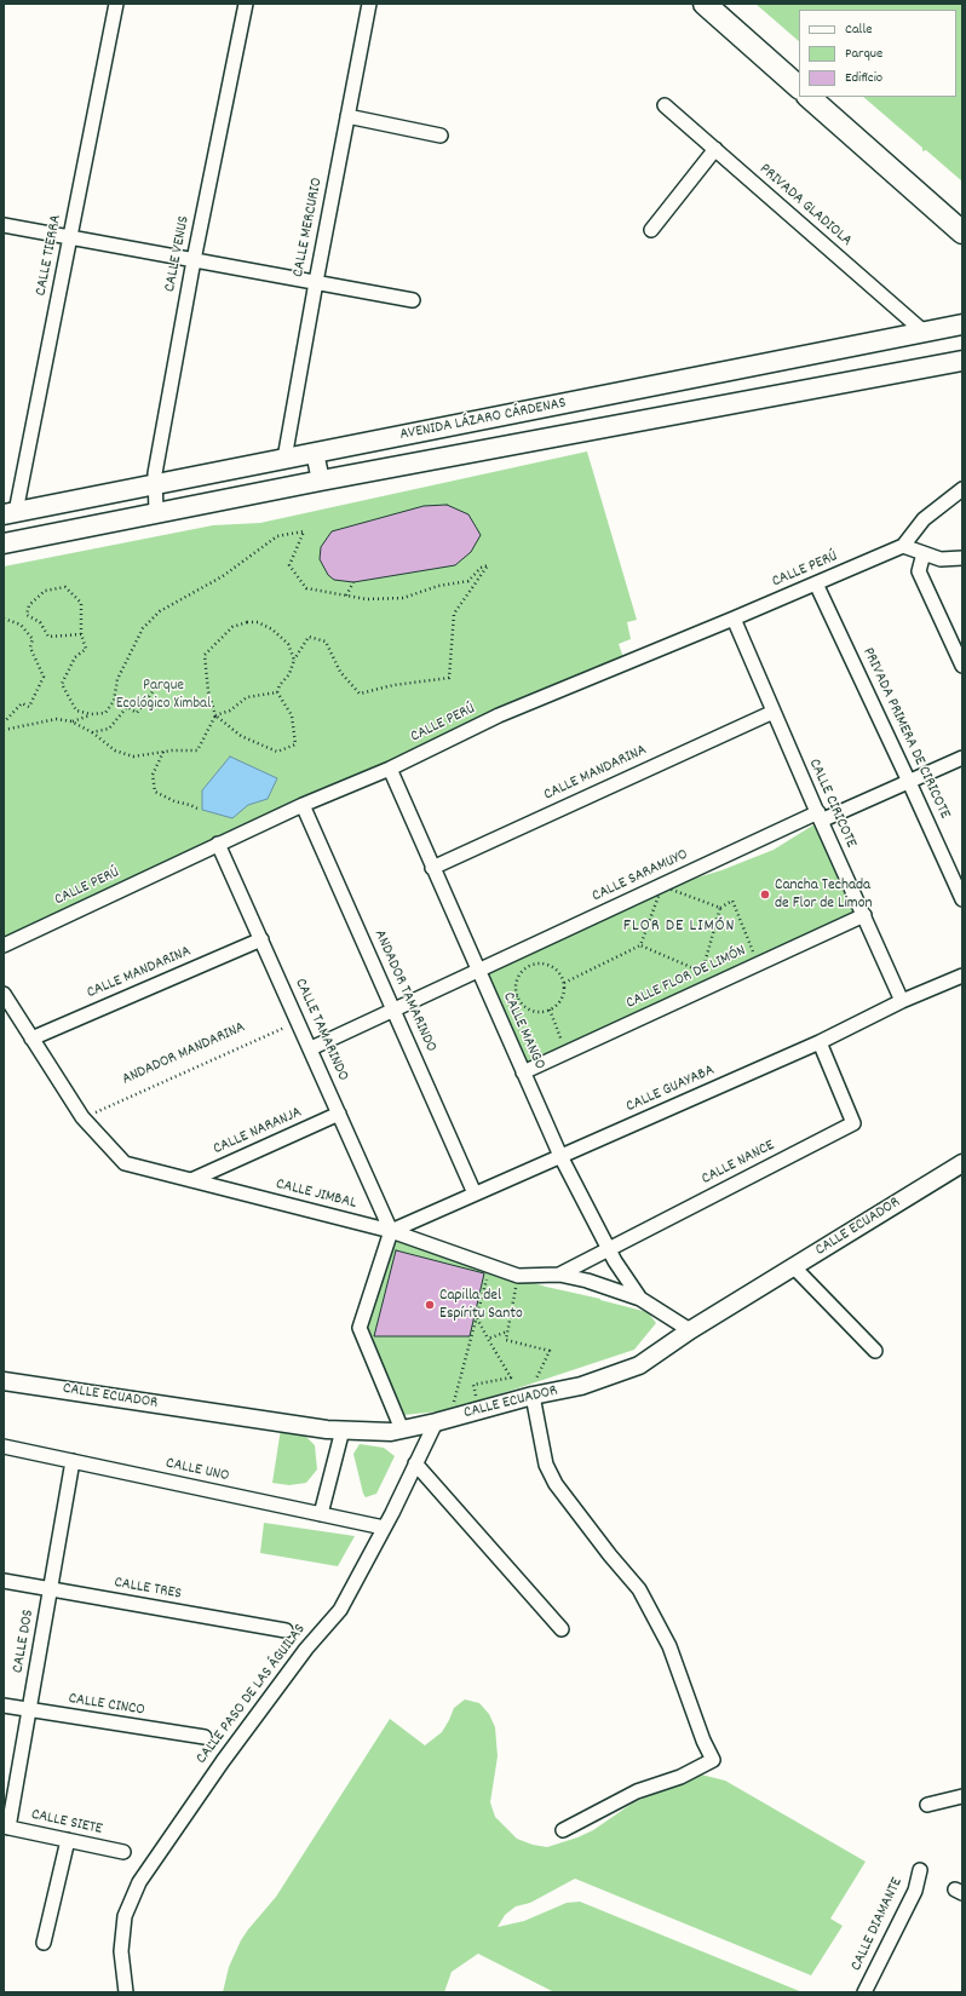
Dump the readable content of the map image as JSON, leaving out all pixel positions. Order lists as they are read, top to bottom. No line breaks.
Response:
{"streets":{"main road":["AVENIDA LÁZARO CÁRDENAS"],"street":["PRIVADA GLADIOLA","CALLE MERCURIO","CALLE VENUS","CALLE TIERRA","CALLE PERÚ","PRIVADA PRIMERA DE CIRICOTE","CALLE MANDARINA","CALLE CIRICOTE","CALLE SARAMUYO","CALLE FLOR DE LIMÓN","ANDADOR TAMARINDO","CALLE TAMARINDO","CALLE MANGO","CALLE GUAYABA","CALLE NARANJA","CALLE NANCE","CALLE JIMBAL","CALLE ECUADOR","CALLE UNO","CALLE TRES","CALLE DOS","CALLE PASO DE LAS ÁGUILAS","CALLE CINCO","CALLE SIETE","CALLE DIAMANTE"],"path":["ANDADOR MANDARINA"]},"crossings":[["PRIVADA GLADIOLA","AVENIDA LÁZARO CÁRDENAS"],["CALLE MERCURIO","AVENIDA LÁZARO CÁRDENAS"],["CALLE VENUS","AVENIDA LÁZARO CÁRDENAS"],["CALLE TIERRA","AVENIDA LÁZARO CÁRDENAS"],["CALLE PERÚ","PRIVADA PRIMERA DE CIRICOTE"],["CALLE PERÚ","CALLE CIRICOTE"],["CALLE PERÚ","ANDADOR TAMARINDO"],["CALLE PERÚ","CALLE TAMARINDO"],["CALLE PERÚ","CALLE MANGO"],["PRIVADA PRIMERA DE CIRICOTE","CALLE SARAMUYO"],["CALLE MANDARINA","CALLE CIRICOTE"],["CALLE MANDARINA","CALLE TAMARINDO"],["CALLE MANDARINA","CALLE MANGO"],["CALLE MANDARINA","CALLE JIMBAL"],["CALLE CIRICOTE","CALLE SARAMUYO"],["CALLE CIRICOTE","CALLE FLOR DE LIMÓN"],["CALLE CIRICOTE","CALLE GUAYABA"],["CALLE SARAMUYO","CALLE MANGO"],["CALLE FLOR DE LIMÓN","CALLE MANGO"],["ANDADOR TAMARINDO","CALLE GUAYABA"],["CALLE TAMARINDO","ANDADOR MANDARINA"],["CALLE TAMARINDO","CALLE GUAYABA"],["CALLE TAMARINDO","CALLE NARANJA"],["CALLE TAMARINDO","CALLE JIMBAL"],["CALLE MANGO","CALLE GUAYABA"],["CALLE MANGO","CALLE NANCE"],["CALLE MANGO","CALLE JIMBAL"],["ANDADOR MANDARINA","CALLE JIMBAL"],["CALLE GUAYABA","CALLE NANCE"],["CALLE GUAYABA","CALLE JIMBAL"],["CALLE NARANJA","CALLE JIMBAL"],["CALLE NANCE","CALLE JIMBAL"],["CALLE JIMBAL","CALLE ECUADOR"],["CALLE ECUADOR","CALLE PASO DE LAS ÁGUILAS"],["CALLE UNO","CALLE DOS"],["CALLE UNO","CALLE PASO DE LAS ÁGUILAS"],["CALLE TRES","CALLE DOS"],["CALLE DOS","CALLE CINCO"],["CALLE DOS","CALLE SIETE"]],"districts":["FLOR DE LIMÓN"],"parks":["Parque Ecológico Ximbal"],"places":["Cancha Techada de Flor de Limon","Capilla del Espíritu Santo"],"legend":["Calle","Parque","Edificio"]}
